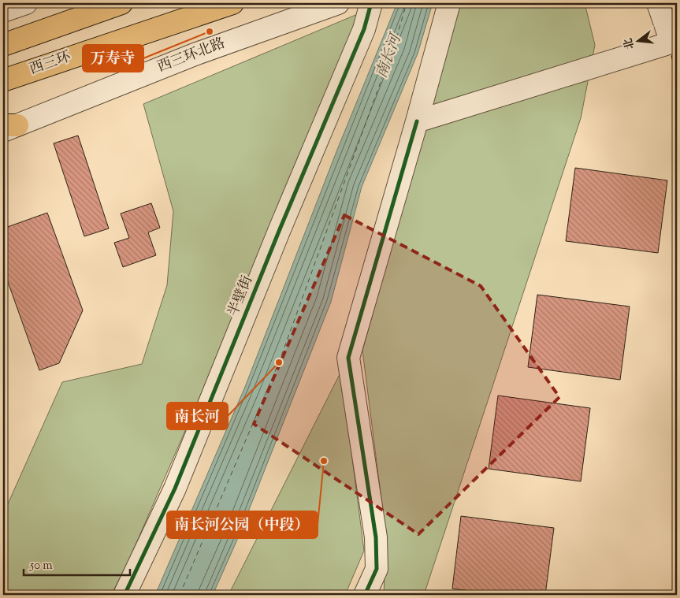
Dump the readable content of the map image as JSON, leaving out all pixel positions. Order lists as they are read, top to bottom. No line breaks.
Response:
{"streets":{"highway":["西三环"],"street":["西三环北路","半壁街"]},"water":["南长河"],"places":["万寿寺","南长河","南长河公园（中段）"],"scale_bar":"50 m","north":"left"}
